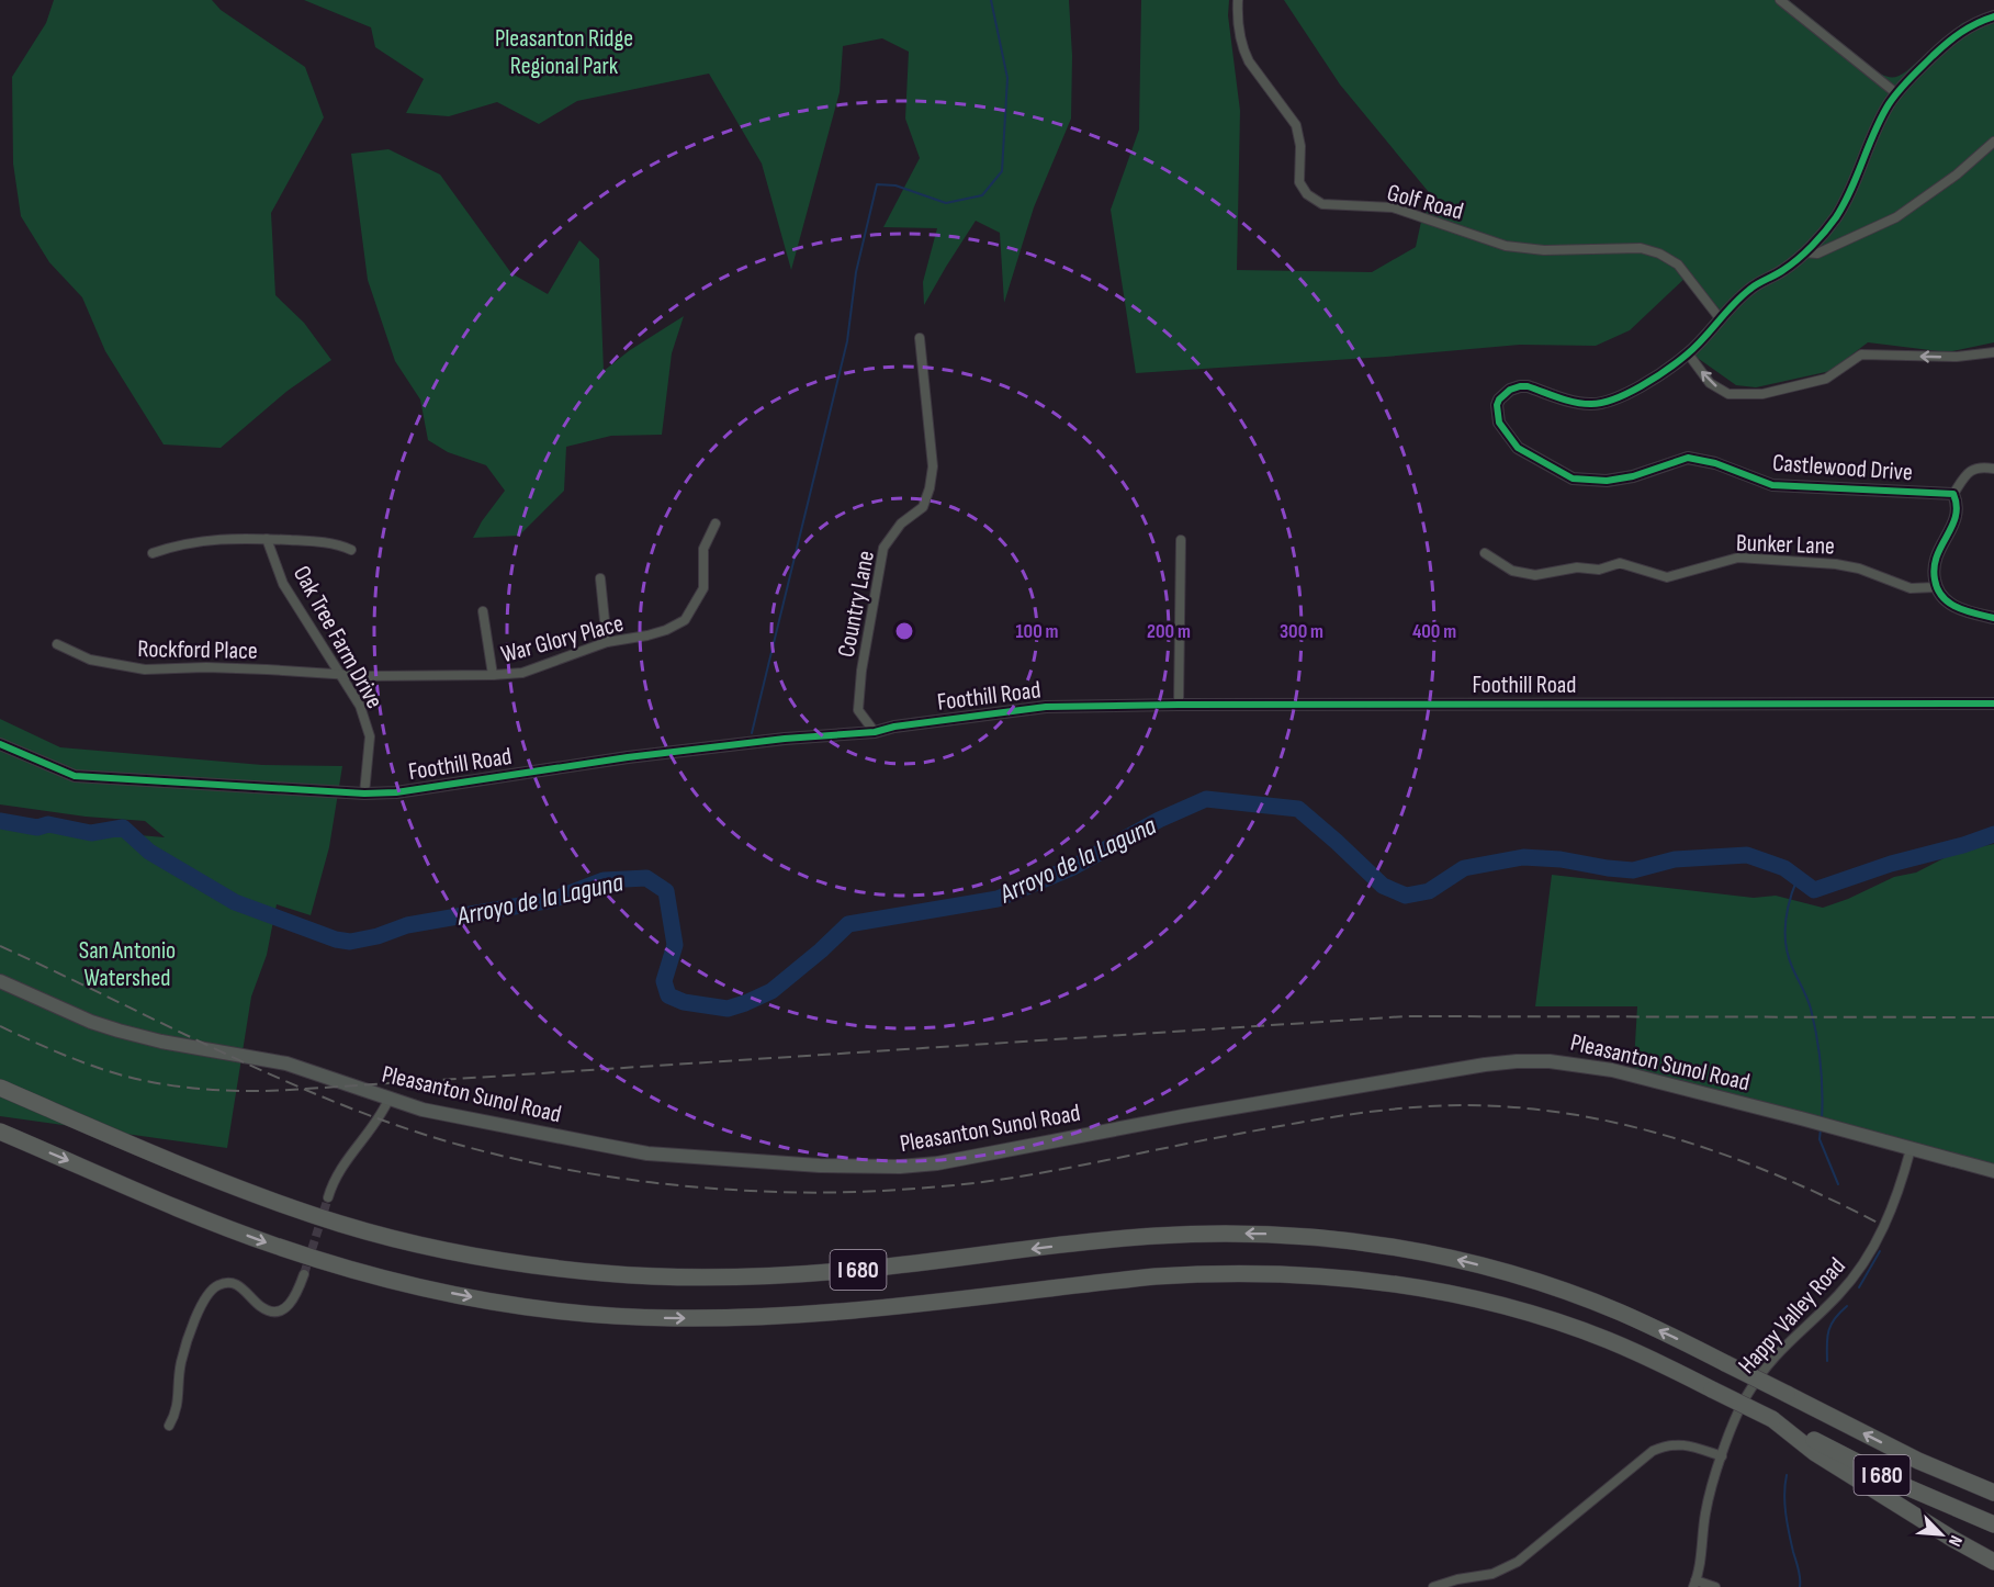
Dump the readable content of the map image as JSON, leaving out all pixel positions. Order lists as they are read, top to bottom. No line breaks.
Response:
{"streets":{"highway":["I 680"],"main road":["Pleasanton Sunol Road"],"street":["Golf Road","Castlewood Drive","Bunker Lane","Country Lane","Oak Tree Farm Drive","War Glory Place","Rockford Place","Foothill Road","Happy Valley Road"]},"crossings":[["Golf Road","Castlewood Drive"],["Country Lane","Foothill Road"],["Oak Tree Farm Drive","War Glory Place"],["Oak Tree Farm Drive","Rockford Place"],["Oak Tree Farm Drive","Foothill Road"],["War Glory Place","Rockford Place"],["Pleasanton Sunol Road","Happy Valley Road"]],"water":["Arroyo de la Laguna"],"parks":["Pleasanton Ridge Regional Park","San Antonio Watershed"],"north":"bottom right","rings":["100 m","200 m","300 m","400 m"]}
